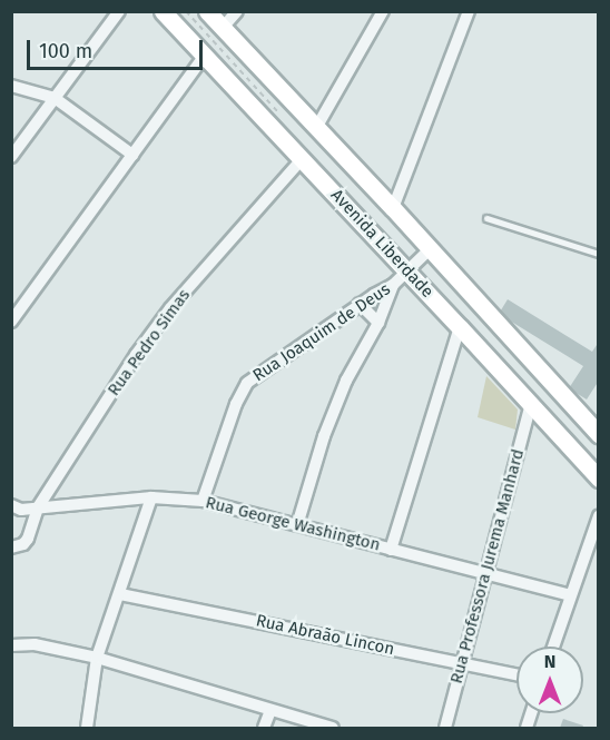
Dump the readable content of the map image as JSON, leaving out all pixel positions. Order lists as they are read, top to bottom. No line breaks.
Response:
{"streets":{"main road":["Avenida Liberdade"],"street":["Rua Joaquim de Deus","Rua Pedro Simas","Rua George Washington","Rua Professora Jurema Manhard","Rua Abraão Lincon"]},"crossings":[["Avenida Liberdade","Rua Joaquim de Deus"],["Avenida Liberdade","Rua Pedro Simas"],["Avenida Liberdade","Rua Professora Jurema Manhard"],["Rua Joaquim de Deus","Rua George Washington"],["Rua Pedro Simas","Rua George Washington"],["Rua George Washington","Rua Professora Jurema Manhard"],["Rua Professora Jurema Manhard","Rua Abraão Lincon"]],"scale_bar":"100 m","north":"top"}
